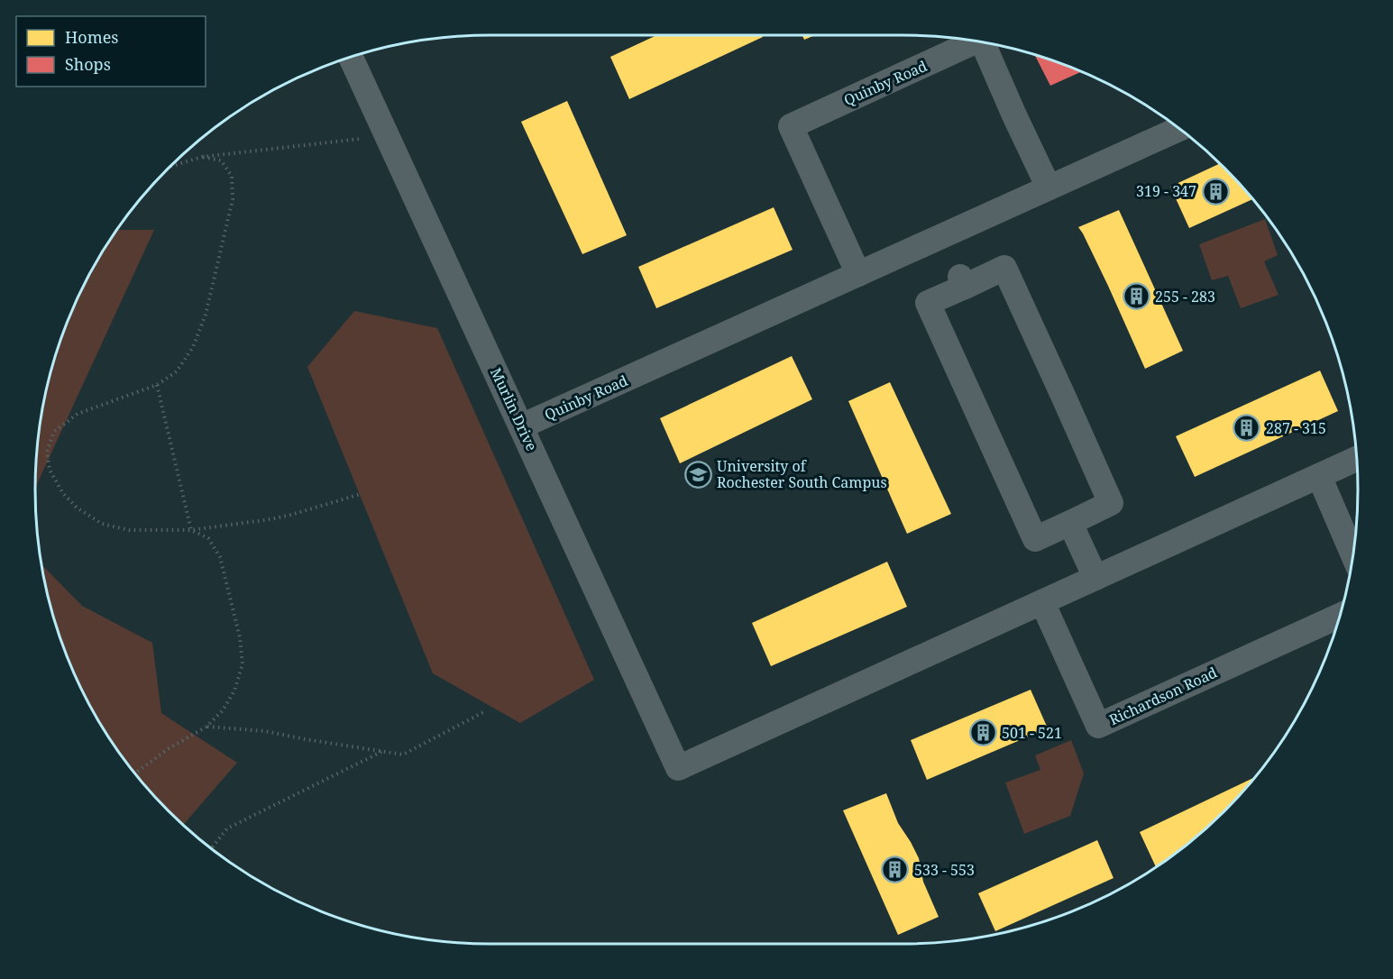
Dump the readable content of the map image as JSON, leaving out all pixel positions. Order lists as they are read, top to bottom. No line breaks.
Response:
{"streets":{"street":["Quinby Road","Murlin Drive","Richardson Road"]},"crossings":[["Quinby Road","Murlin Drive"],["Murlin Drive","Richardson Road"]],"places":{"building":["319 - 347","255 - 283","287 - 315","501 - 521","533 - 553"],"school or university":["University of Rochester South Campus"]},"legend":["Homes","Shops"]}
